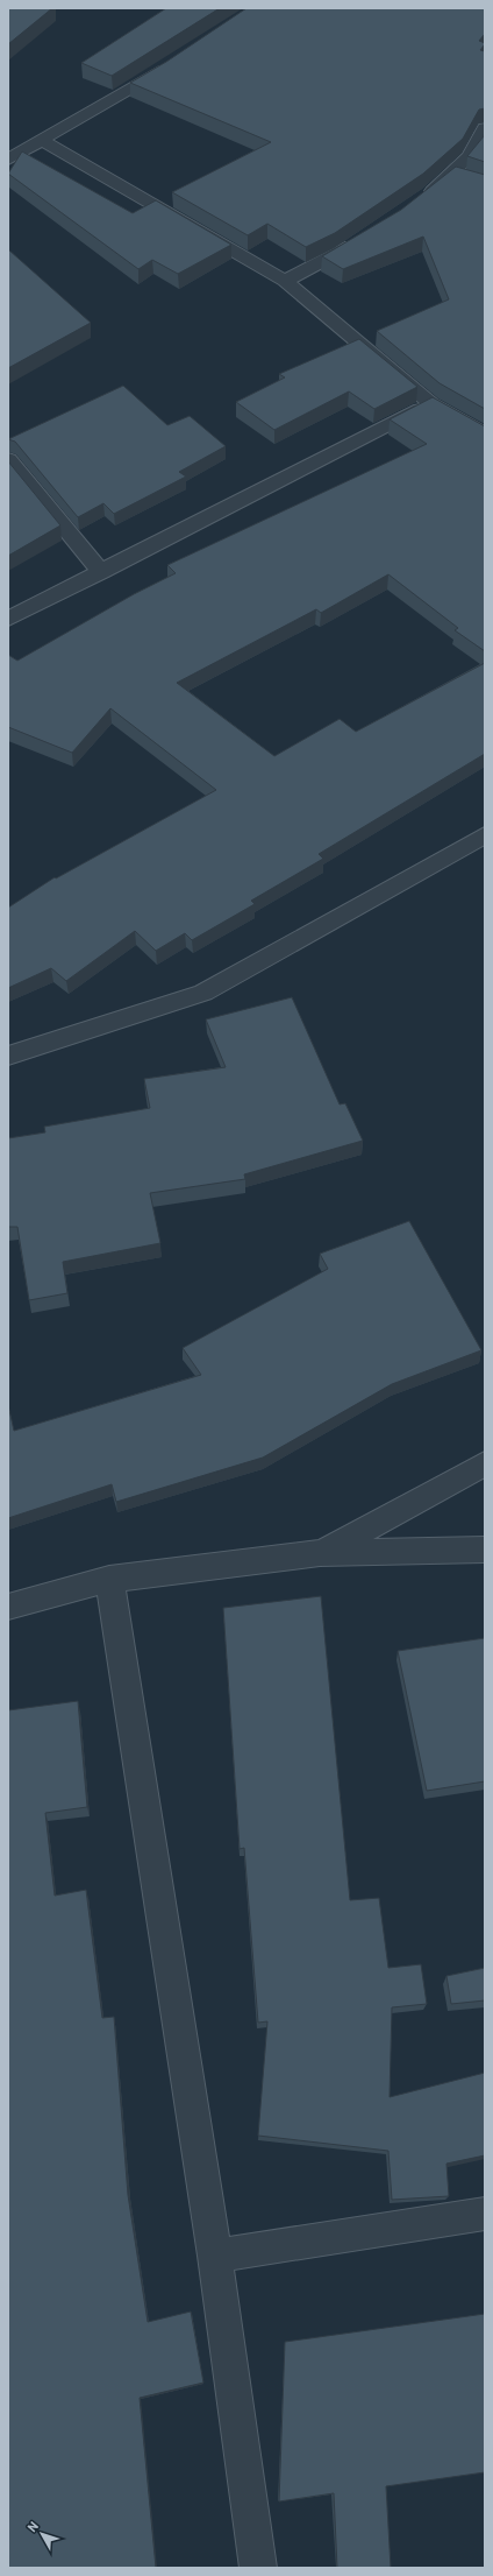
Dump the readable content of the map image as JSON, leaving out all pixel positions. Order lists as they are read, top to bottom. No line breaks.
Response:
{"north":"top left"}
